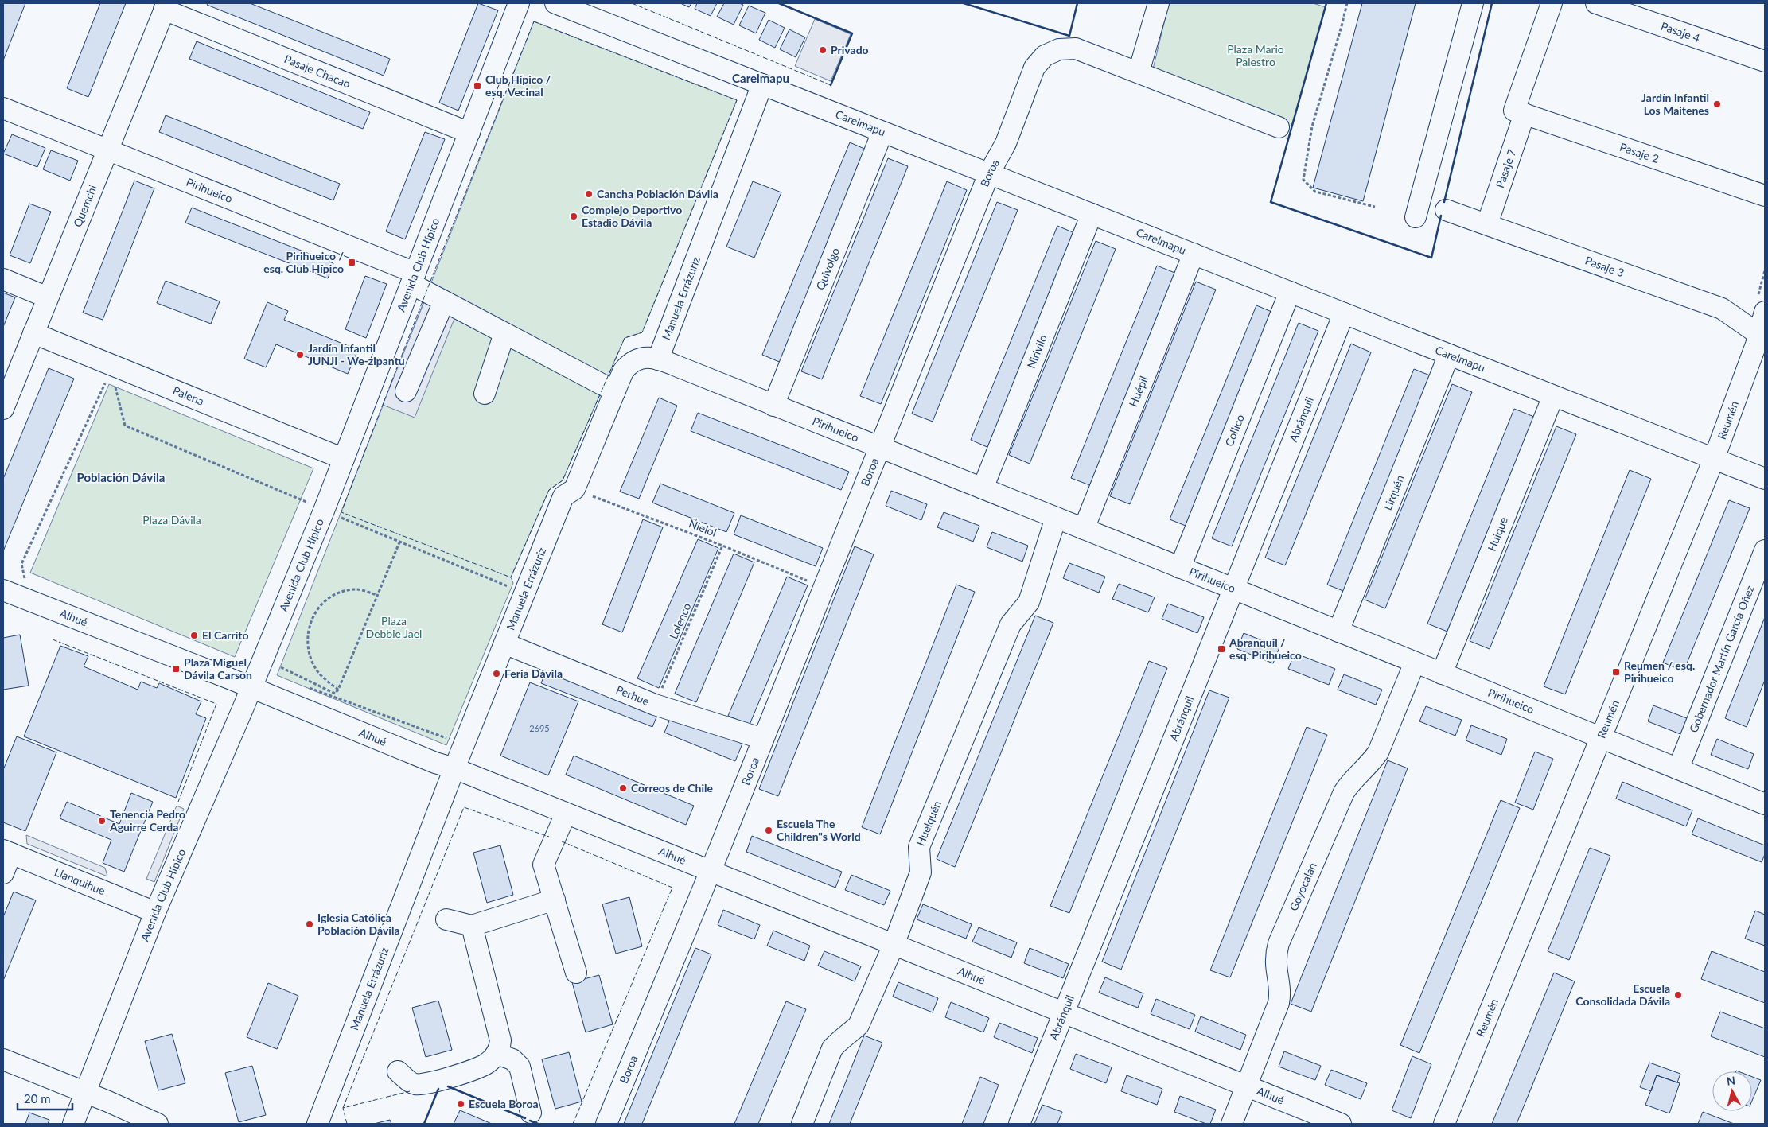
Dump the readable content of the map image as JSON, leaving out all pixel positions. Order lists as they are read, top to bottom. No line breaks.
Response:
{"streets":{"street":["Pasaje 4","Pasaje Chacao","Carelmapu","Pasaje 2","Pasaje 7","Boroa","Pirihueico","Quemchi","Avenida Club Hípico","Pasaje 3","Quivolgo","Manuela Errázuriz","Nirivilo","Huépil","Palena","Abránquil","Reumén","Collico","Lirquén","Huique","Alhué","Gobernador Martín García Oñez","Perhue","Huelquén","Llanquihue","Goyocalán"],"path":["Ñielol","Lolenco"]},"crossings":[["Pasaje Chacao","Quemchi"],["Pasaje Chacao","Avenida Club Hípico"],["Carelmapu","Boroa"],["Carelmapu","Quivolgo"],["Carelmapu","Manuela Errázuriz"],["Carelmapu","Nirivilo"],["Carelmapu","Huépil"],["Carelmapu","Abránquil"],["Carelmapu","Reumén"],["Carelmapu","Collico"],["Carelmapu","Lirquén"],["Carelmapu","Huique"],["Pasaje 2","Pasaje 7"],["Pasaje 7","Pasaje 3"],["Boroa","Pirihueico"],["Boroa","Ñielol"],["Boroa","Alhué"],["Boroa","Perhue"],["Pirihueico","Quemchi"],["Pirihueico","Avenida Club Hípico"],["Pirihueico","Quivolgo"],["Pirihueico","Manuela Errázuriz"],["Pirihueico","Nirivilo"],["Pirihueico","Huépil"],["Pirihueico","Abránquil"],["Pirihueico","Reumén"],["Pirihueico","Collico"],["Pirihueico","Lirquén"],["Pirihueico","Huique"],["Pirihueico","Gobernador Martín García Oñez"],["Pirihueico","Huelquén"],["Pirihueico","Goyocalán"],["Quemchi","Palena"],["Avenida Club Hípico","Palena"],["Avenida Club Hípico","Alhué"],["Avenida Club Hípico","Llanquihue"],["Pasaje 3","Reumén"],["Manuela Errázuriz","Ñielol"],["Manuela Errázuriz","Alhué"],["Manuela Errázuriz","Perhue"],["Abránquil","Alhué"],["Ñielol","Lolenco"],["Alhué","Huelquén"],["Alhué","Goyocalán"],["Lolenco","Perhue"]],"districts":["Carelmapu","Población Dávila"],"parks":["Plaza Mario Palestro","Plaza Dávila","Plaza Debbie Jael"],"places":{"other":["Privado","Jardín Infantil Los Maitenes","Cancha Población Dávila","Complejo Deportivo Estadio Dávila","Jardín Infantil JUNJI - We-zipantu","El Carrito","Feria Dávila","Correos de Chile","Tenencia Pedro Aguirre Cerda","Escuela The Children\"s World","Iglesia Católica Población Dávila","Escuela Consolidada Dávila","Escuela Boroa"],"transit":["Club Hípico / esq. Vecinal","Pirihueico / esq. Club Hípico","Abranquil / esq. Pirihueico","Plaza Miguel Dávila Carson","Reumen / esq. Pirihueico"]},"house_numbers":["2695"],"scale_bar":"20 m","north":"top"}
